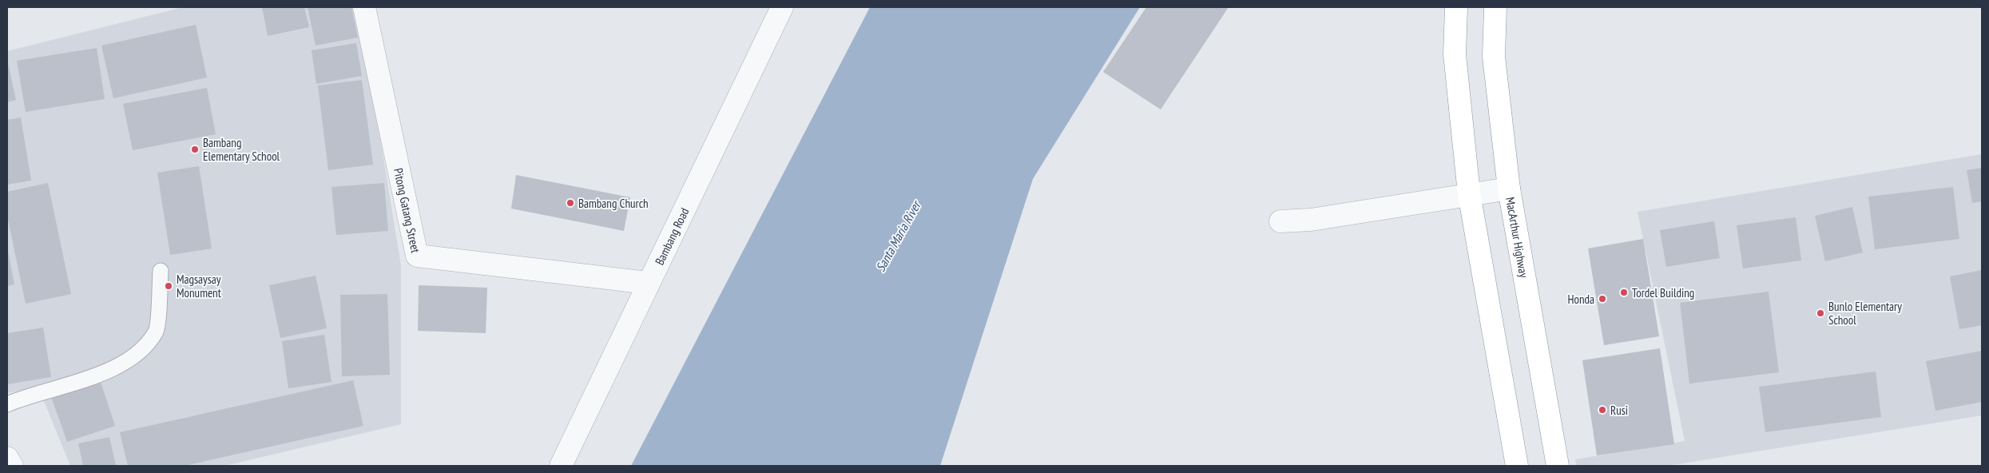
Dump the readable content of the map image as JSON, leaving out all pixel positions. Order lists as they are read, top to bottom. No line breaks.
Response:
{"streets":{"highway":["MacArthur Highway"],"street":["Pitong Gatang Street","Bambang Road"]},"crossings":[["Pitong Gatang Street","Bambang Road"]],"water":["Santa Maria River"],"places":["Bambang Elementary School","Bambang Church","Magsaysay Monument","Tordel Building","Honda","Bunlo Elementary School","Rusi"]}
